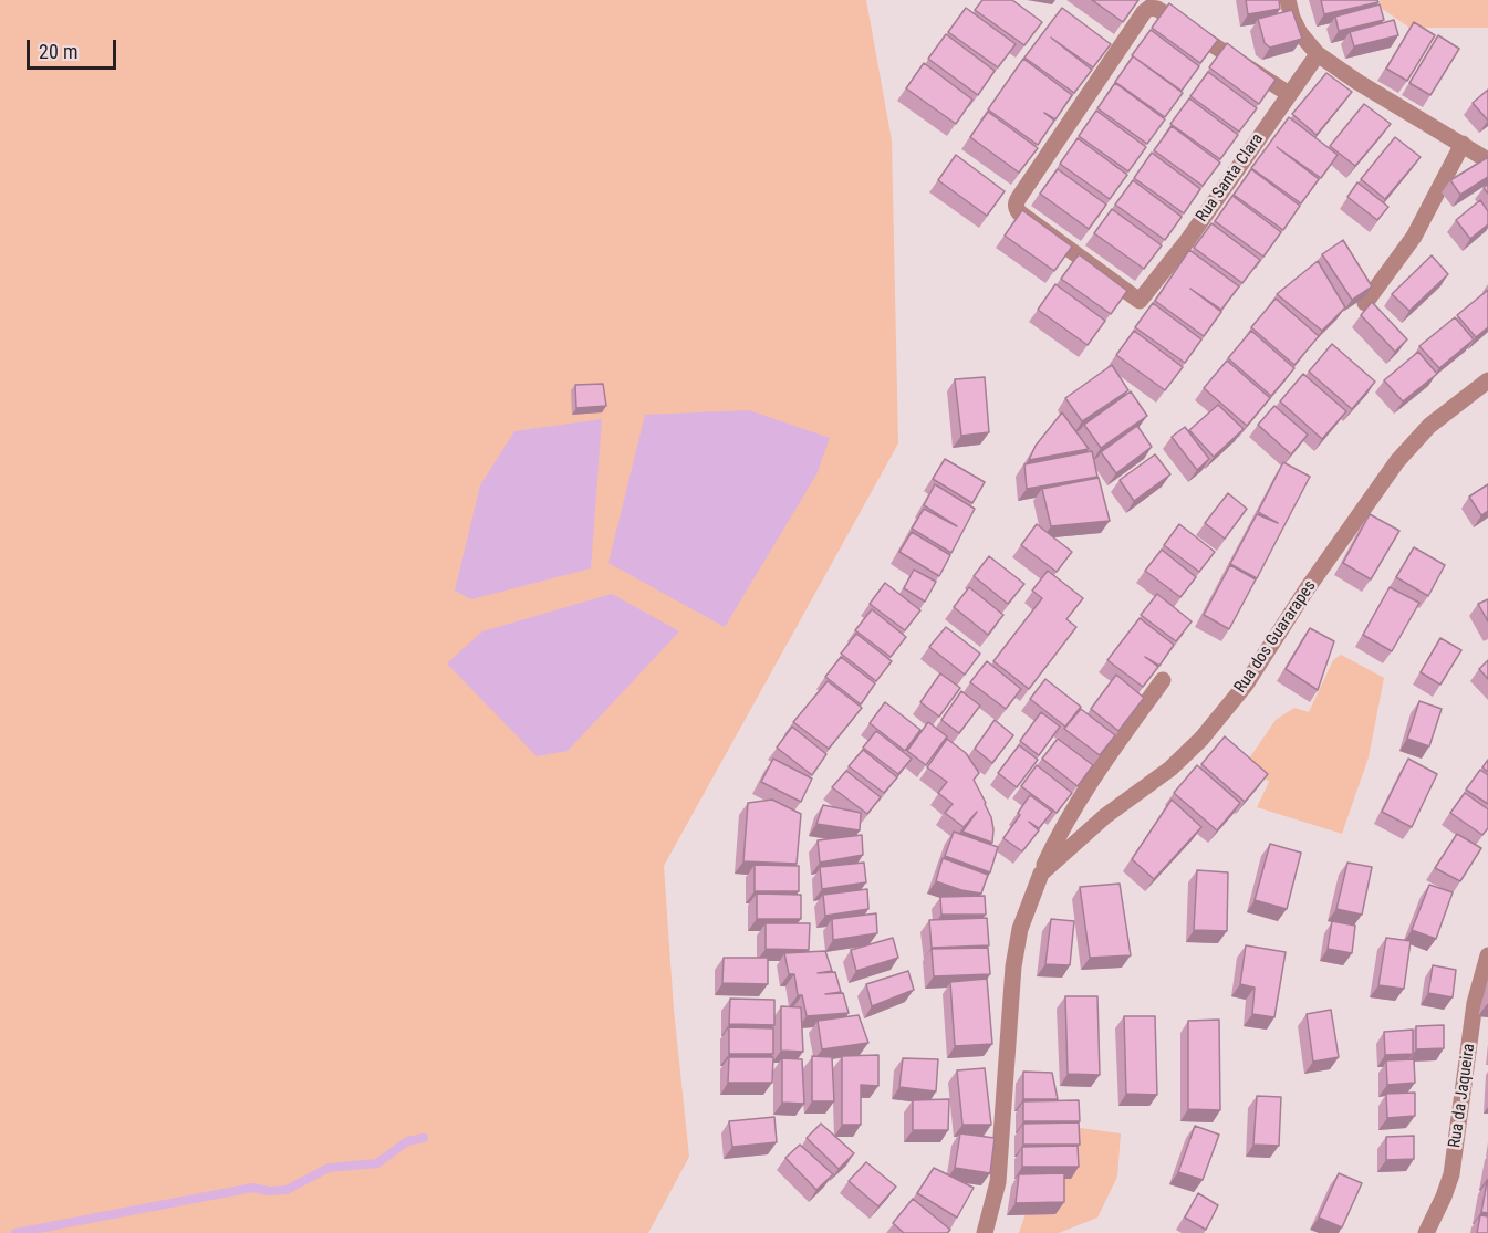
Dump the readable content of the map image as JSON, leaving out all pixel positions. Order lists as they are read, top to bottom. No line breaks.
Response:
{"streets":{"street":["Rua Santa Clara","Rua dos Guararapes","Rua da Jaqueira"]},"scale_bar":"20 m"}
